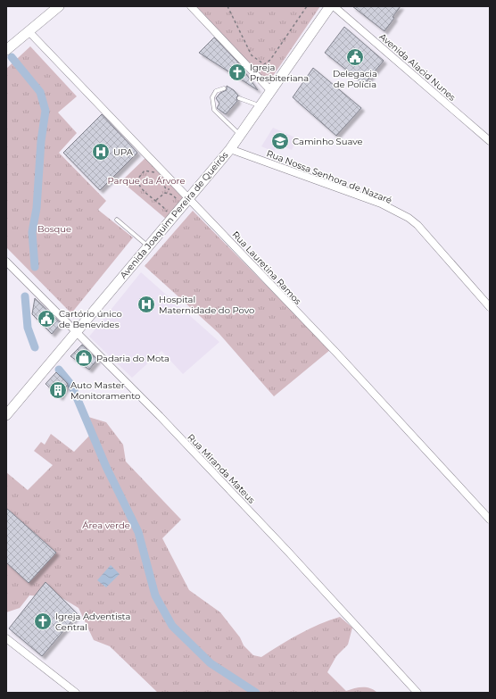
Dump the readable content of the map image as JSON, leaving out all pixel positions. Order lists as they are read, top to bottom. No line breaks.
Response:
{"streets":{"main road":["Avenida Joaquim Pereira de Queirós"],"street":["Avenida Alacid Nunes","Rua Nossa Senhora de Nazaré","Rua Lauretina Ramos","Rua Miranda Mateus"]},"crossings":[["Rua Nossa Senhora de Nazaré","Avenida Joaquim Pereira de Queirós"],["Avenida Joaquim Pereira de Queirós","Rua Lauretina Ramos"],["Avenida Joaquim Pereira de Queirós","Rua Miranda Mateus"]],"parks":["Parque da Árvore","Bosque","Área verde"],"places":{"public building":["Delegacia de Polícia","Cartório único de Benevides"],"church":["Igreja Presbiteriana","Igreja Adventista Central"],"school or university":["Caminho Suave"],"hospital":["UPA","Hospital Maternidade do Povo"],"shop":["Padaria do Mota"],"building":["Auto Master Monitoramento"]}}
